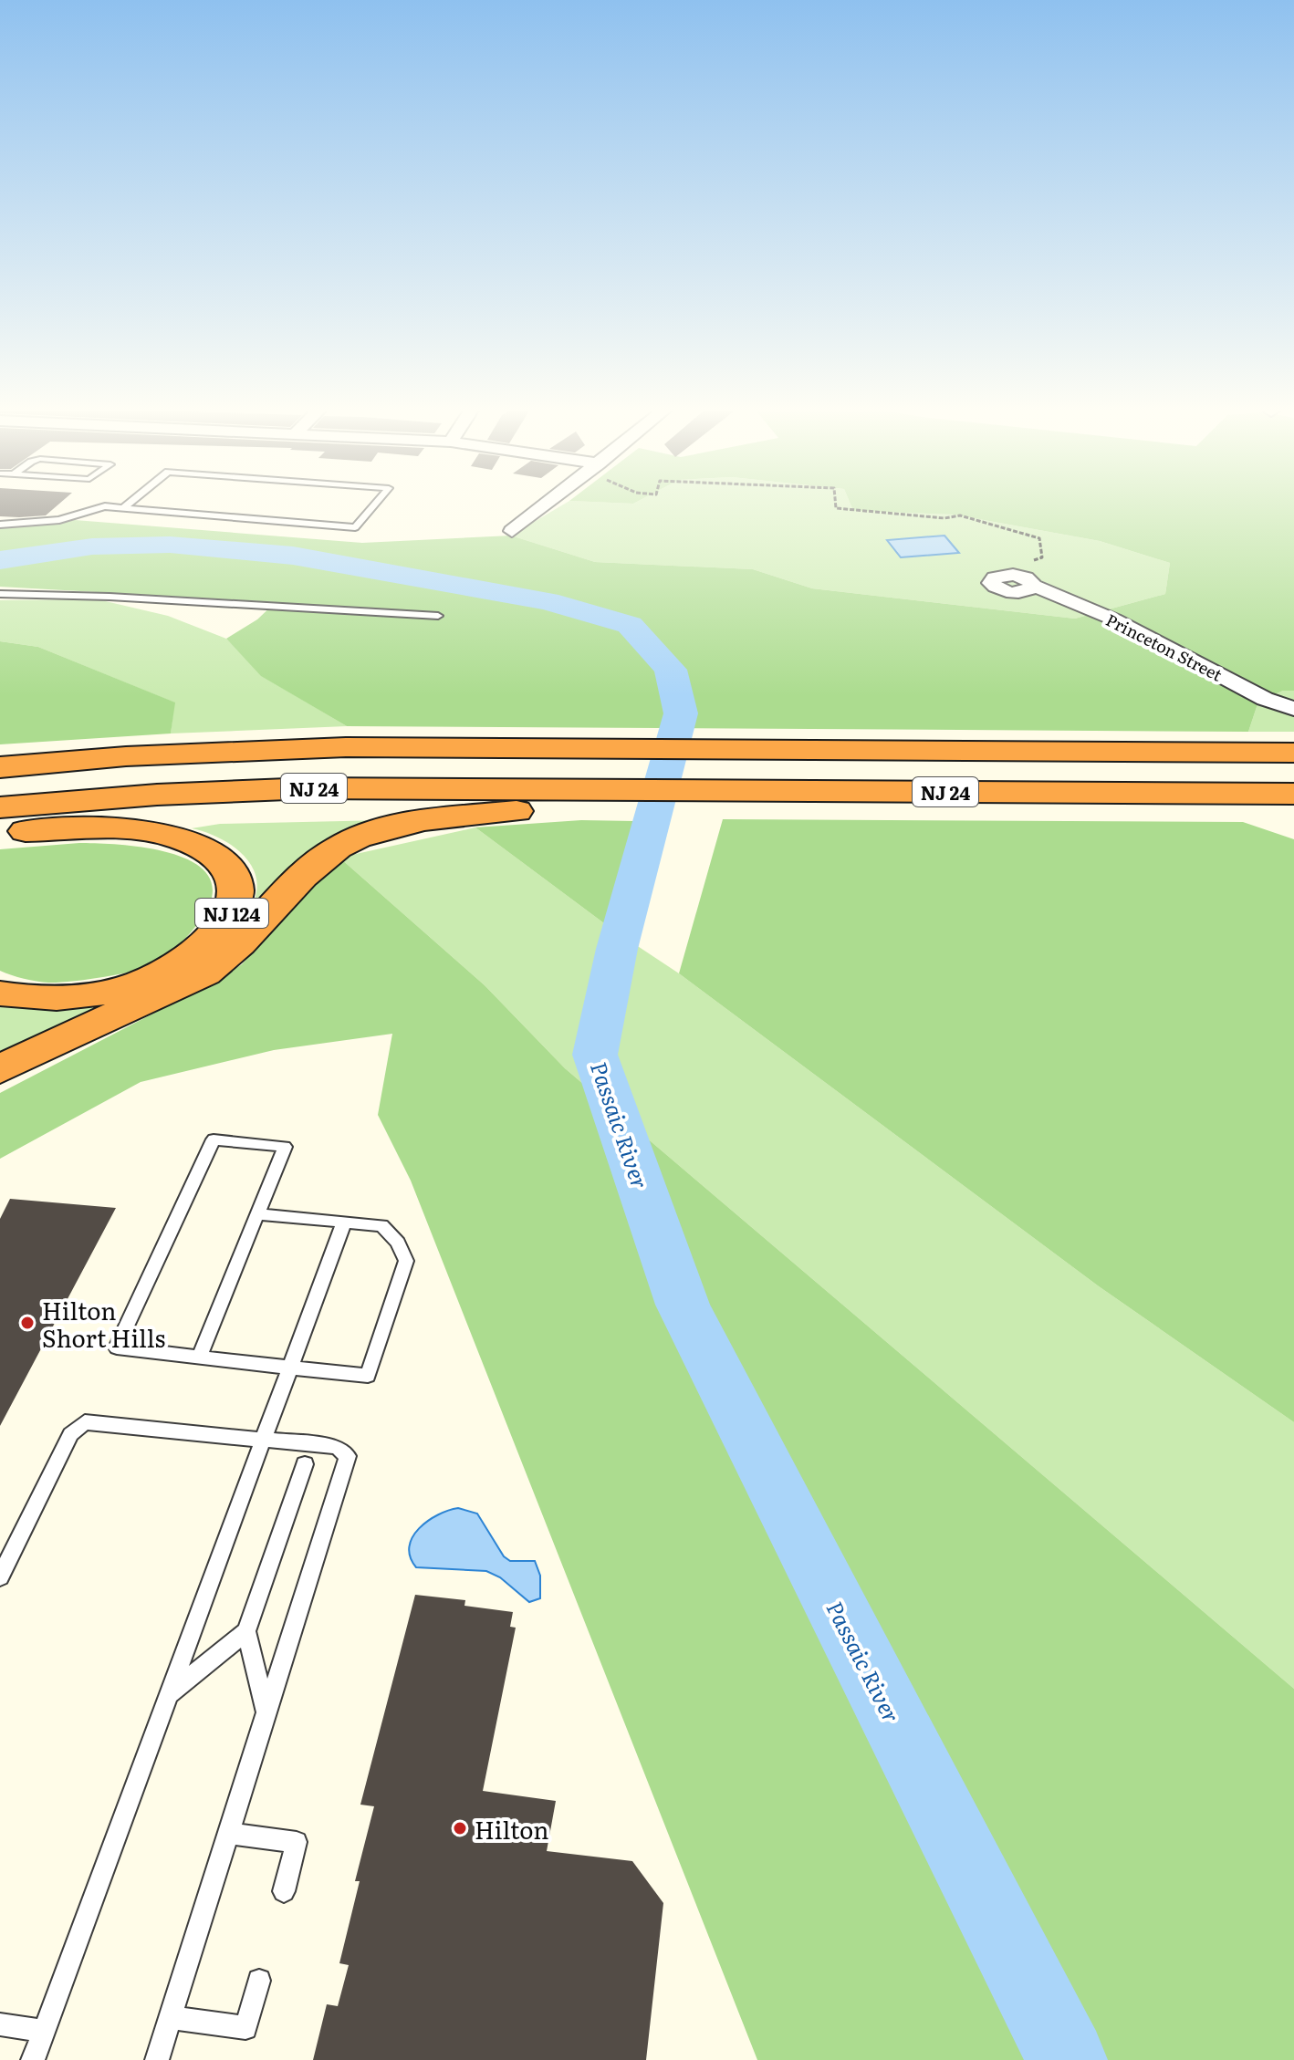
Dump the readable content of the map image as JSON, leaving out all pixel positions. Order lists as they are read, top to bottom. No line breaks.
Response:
{"streets":{"highway":["NJ 24","NJ 124"],"street":["Princeton Street"]},"crossings":[["NJ 24","NJ 124"]],"water":["Passaic River"],"places":["Hilton Short Hills","Hilton"]}
